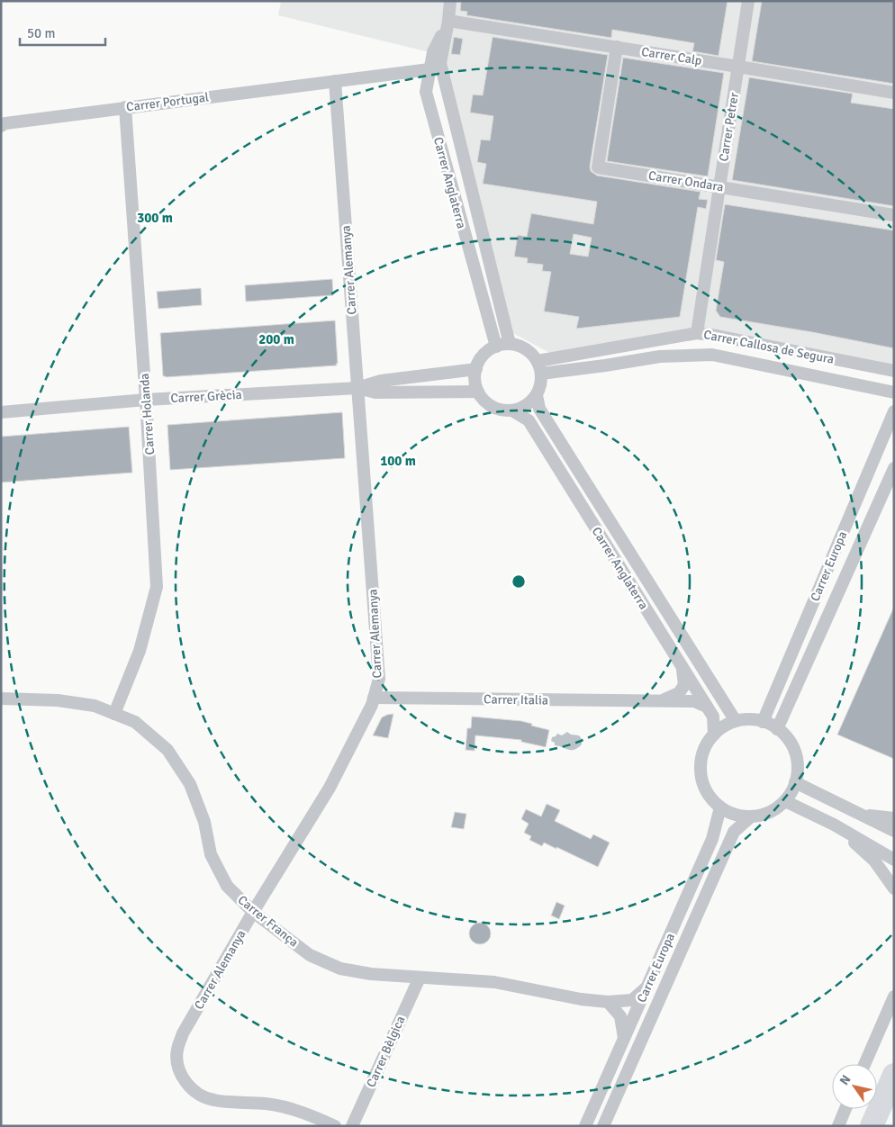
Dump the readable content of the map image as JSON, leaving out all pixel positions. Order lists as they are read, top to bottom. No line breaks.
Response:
{"streets":{"street":["Carrer Calp","Carrer Portugal","Carrer Petrer","Carrer Ondara","Carrer Anglaterra","Carrer Alemanya","Carrer Callosa de Segura","Carrer Grècia","Carrer Holanda","Carrer Europa","Carrer Italia","Carrer França","Carrer Bèlgica"]},"crossings":[["Carrer Calp","Carrer Petrer"],["Carrer Calp","Carrer Ondara"],["Carrer Calp","Carrer Anglaterra"],["Carrer Portugal","Carrer Anglaterra"],["Carrer Portugal","Carrer Alemanya"],["Carrer Portugal","Carrer Holanda"],["Carrer Petrer","Carrer Ondara"],["Carrer Petrer","Carrer Callosa de Segura"],["Carrer Anglaterra","Carrer Callosa de Segura"],["Carrer Anglaterra","Carrer Grècia"],["Carrer Anglaterra","Carrer Europa"],["Carrer Anglaterra","Carrer Italia"],["Carrer Alemanya","Carrer Grècia"],["Carrer Alemanya","Carrer Italia"],["Carrer Alemanya","Carrer França"],["Carrer Callosa de Segura","Carrer Grècia"],["Carrer Grècia","Carrer Holanda"],["Carrer Holanda","Carrer França"],["Carrer Europa","Carrer França"],["Carrer França","Carrer Bèlgica"]],"scale_bar":"50 m","north":"top left","rings":["300 m","200 m","100 m"]}
